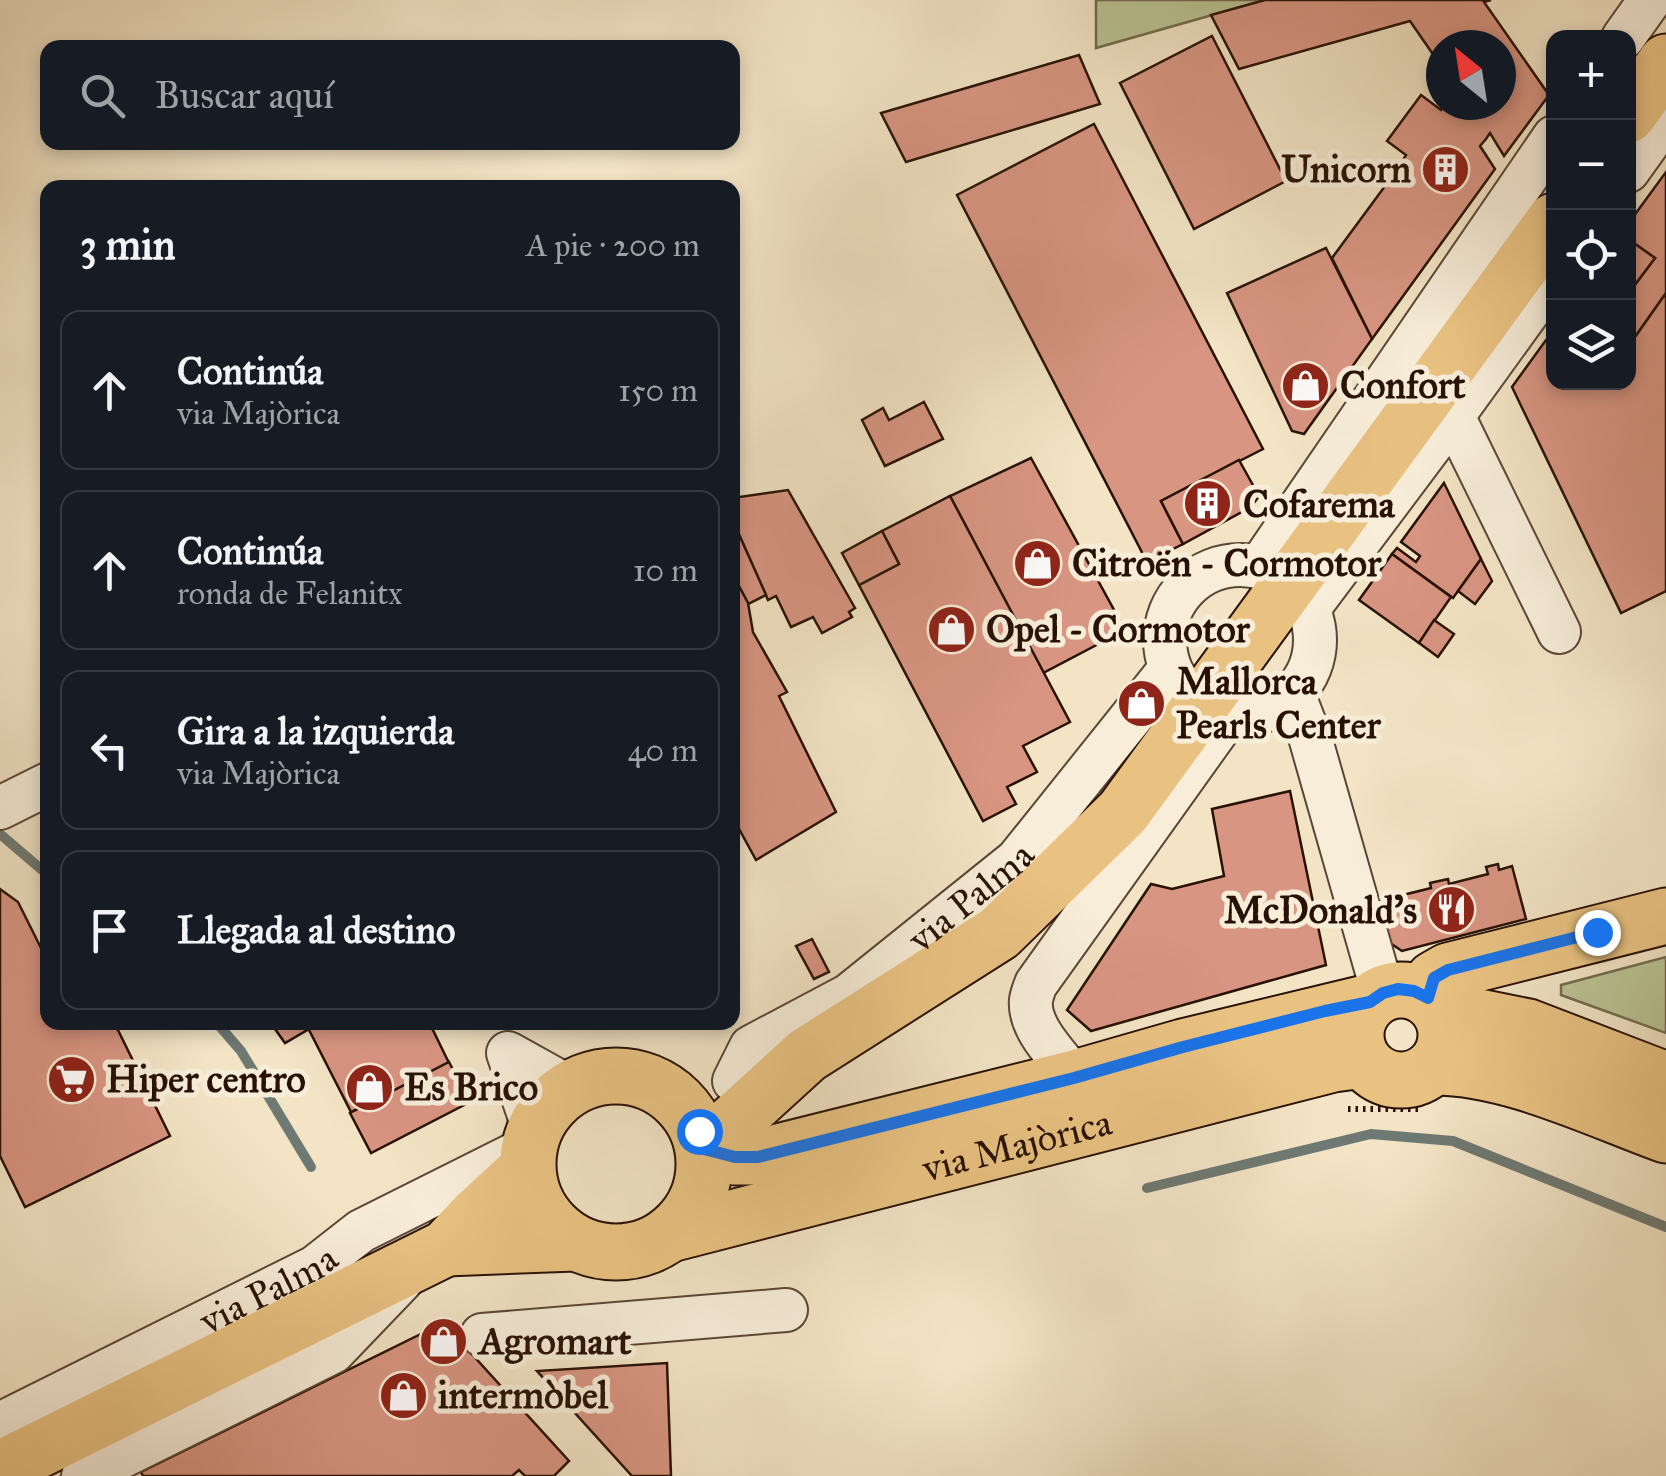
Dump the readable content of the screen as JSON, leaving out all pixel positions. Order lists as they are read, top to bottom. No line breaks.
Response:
{"streets":{"main road":["via Majòrica"],"street":["via Palma"]},"crossings":[["via Palma","via Majòrica"]],"places":{"building":["Unicorn","Cofarema"],"shop":["Confort","Citroën - Cormotor","Opel - Cormotor","Mallorca Pearls Center","Es Brico","Agromart","intermòbel"],"restaurant":["McDonald's"],"supermarket":["Hiper centro"]},"north":"top left","page":{"map_buttons":["+","−"],"search":"Buscar aquí","heading":["3 min","A pie · 200 m"],"list":[["Continúa","via Majòrica","150 m"],["Continúa","ronda de Felanitx","10 m"],["Gira a la izquierda","via Majòrica","40 m"],"Llegada al destino"]}}
